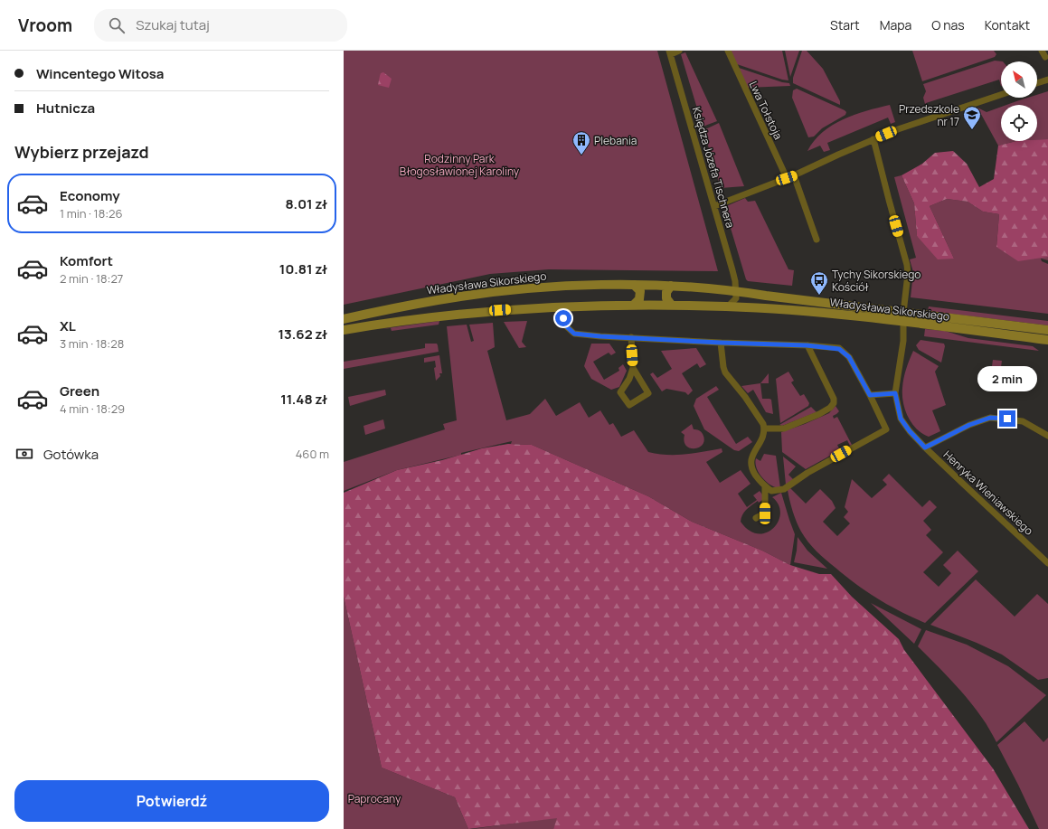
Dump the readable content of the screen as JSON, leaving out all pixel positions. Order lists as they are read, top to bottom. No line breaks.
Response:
{"streets":{"street":["Lwa Tołstoja","Księdza Józefa Tischnera","Władysława Sikorskiego","Henryka Wieniawskiego"]},"crossings":[["Księdza Józefa Tischnera","Władysława Sikorskiego"],["Władysława Sikorskiego","Henryka Wieniawskiego"]],"parks":["Rodzinny Park Błogosławionej Karoliny","Paprocany"],"places":{"school or university":["Przedszkole nr 17"],"building":["Plebania"],"bus stop":["Tychy Sikorskiego Kościół"]},"north":"top left","page":{"header":"Vroom","search":"Szukaj tutaj","nav":["Start","Mapa","O nas","Kontakt"],"banner":["Wincentego Witosa","Hutnicza"],"heading":"Wybierz przejazd","list":[{"name":"Economy","note":"1 min · 18:26","value":"8.01 zł"},{"name":"Komfort","note":"2 min · 18:27","value":"10.81 zł"},{"name":"XL","note":"3 min · 18:28","value":"13.62 zł"},{"name":"Green","note":"4 min · 18:29","value":"11.48 zł"}],"bubble":"2 min","pay":["Gotówka","460 m"],"buttons":"Potwierdź"}}
